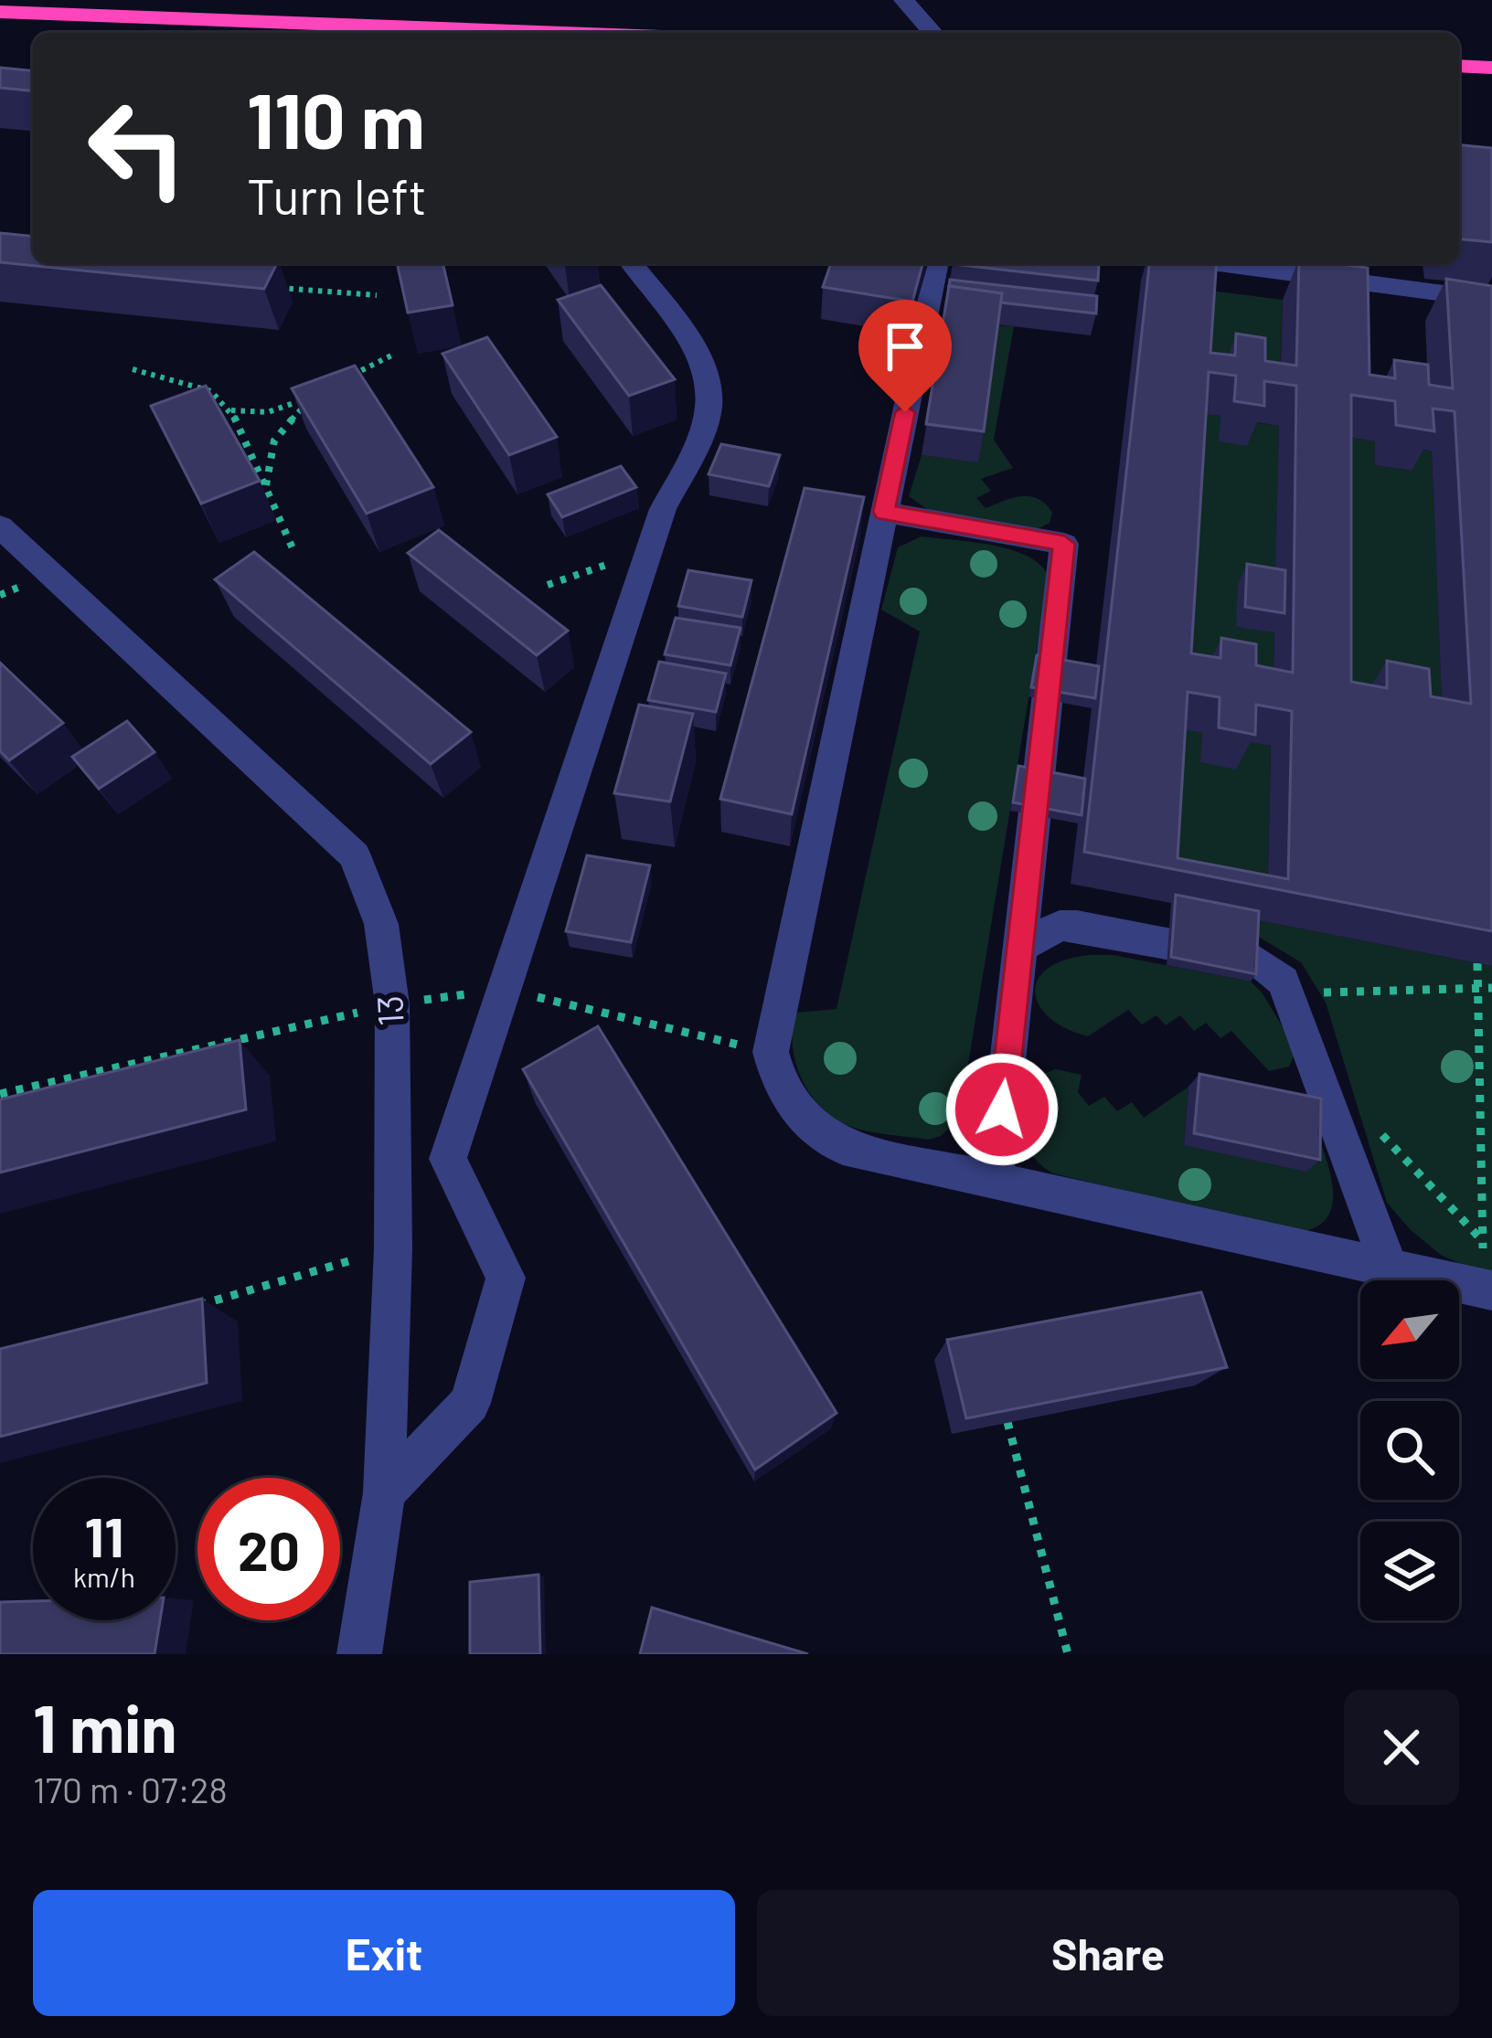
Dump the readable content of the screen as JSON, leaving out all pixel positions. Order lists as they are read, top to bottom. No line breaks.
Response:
{"streets":{"street":["13"]},"north":"bottom left","page":{"turn":["110 m","Turn left"],"speed":"11 km/h","limit":"20","heading":["1 min","170 m · 07:28"],"buttons":["Exit","Share"]}}
